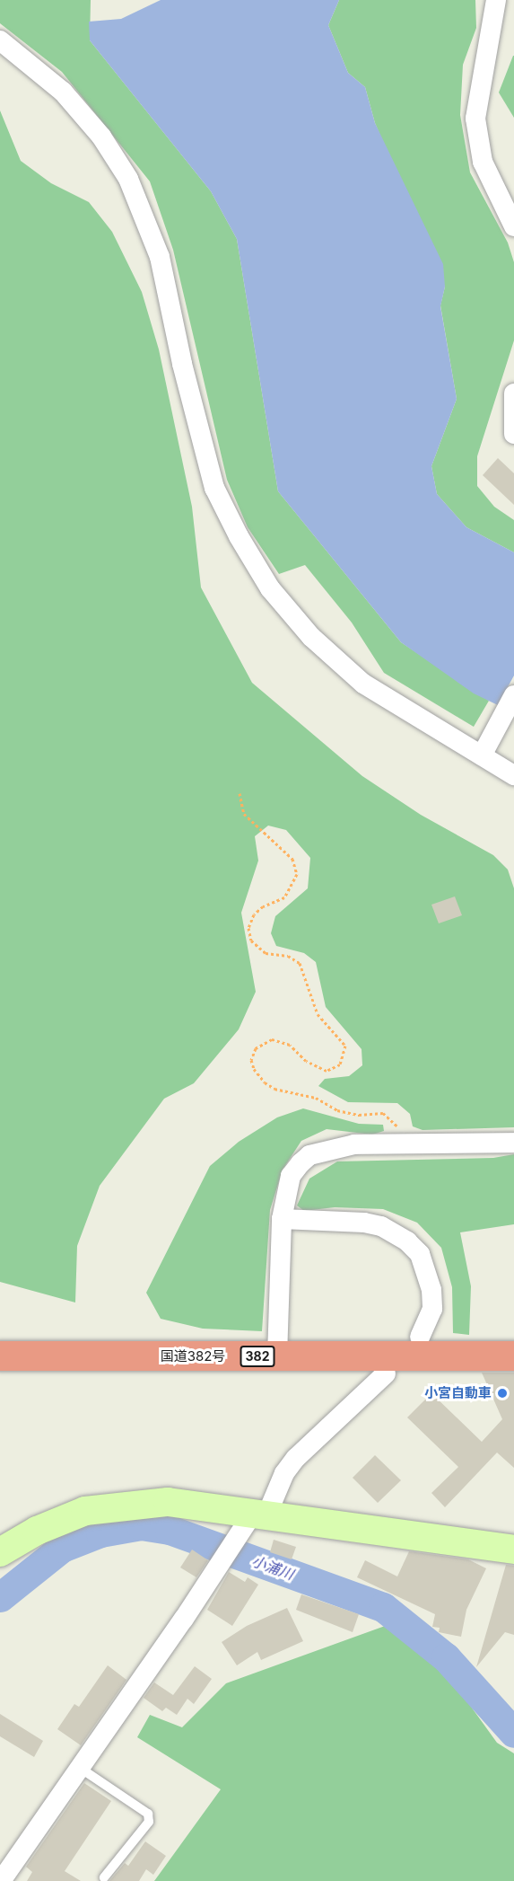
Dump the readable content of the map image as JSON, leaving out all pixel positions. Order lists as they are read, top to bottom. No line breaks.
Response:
{"streets":{"highway":["国道382号","382"]},"water":["小浦川"],"places":["小宮自動車"]}
